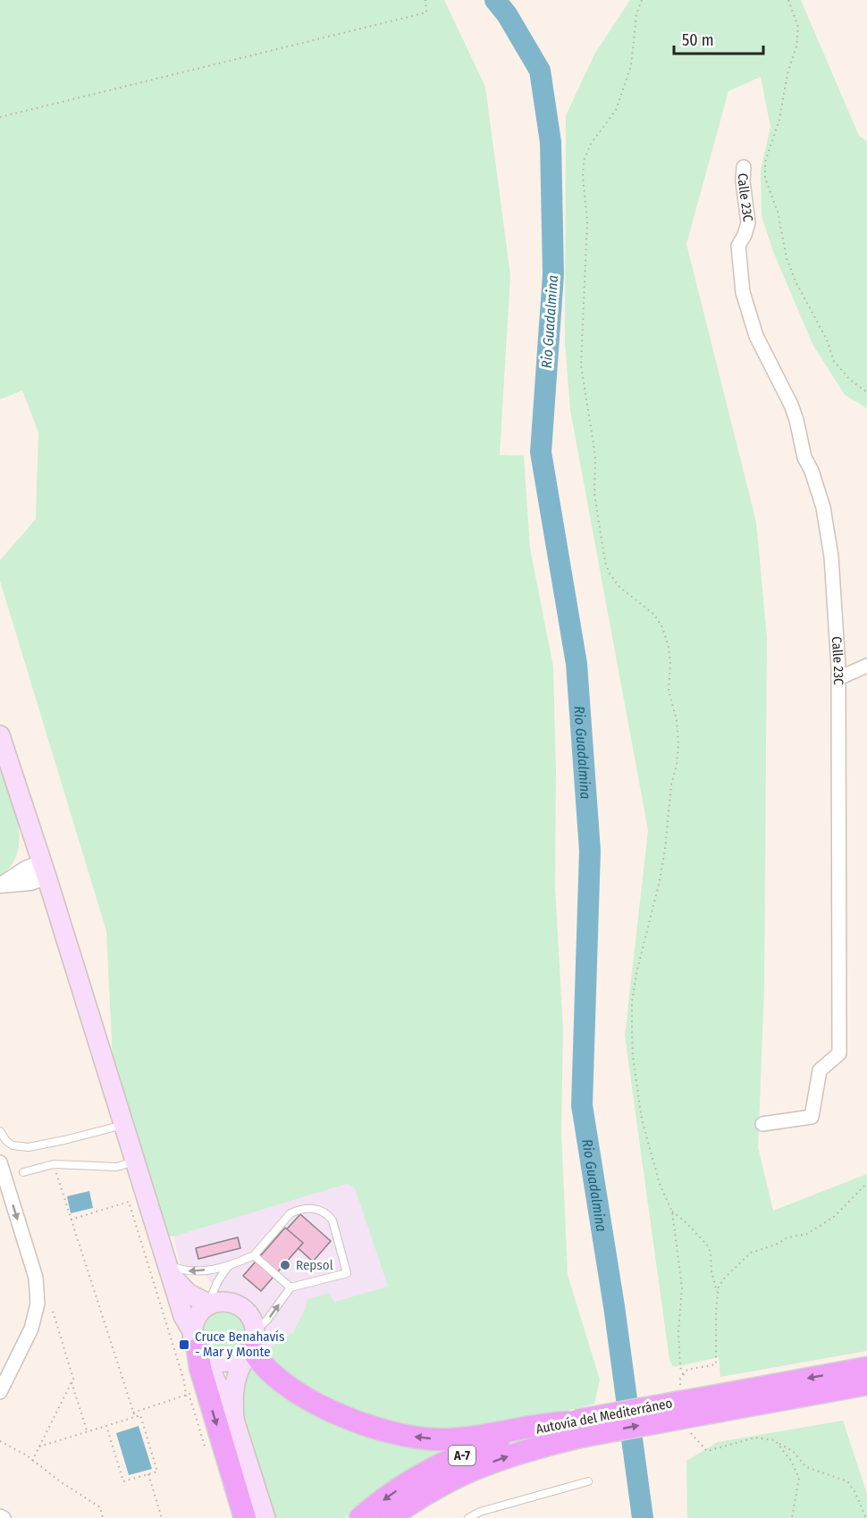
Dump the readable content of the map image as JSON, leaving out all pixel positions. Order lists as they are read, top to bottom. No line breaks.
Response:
{"streets":{"highway":["Autovía del Mediterráneo","A-7"],"street":["Calle 23C"]},"water":["Rio Guadalmina"],"places":{"other":["Repsol"],"transit":["Cruce Benahavís - Mar y Monte"]},"scale_bar":"50 m"}
